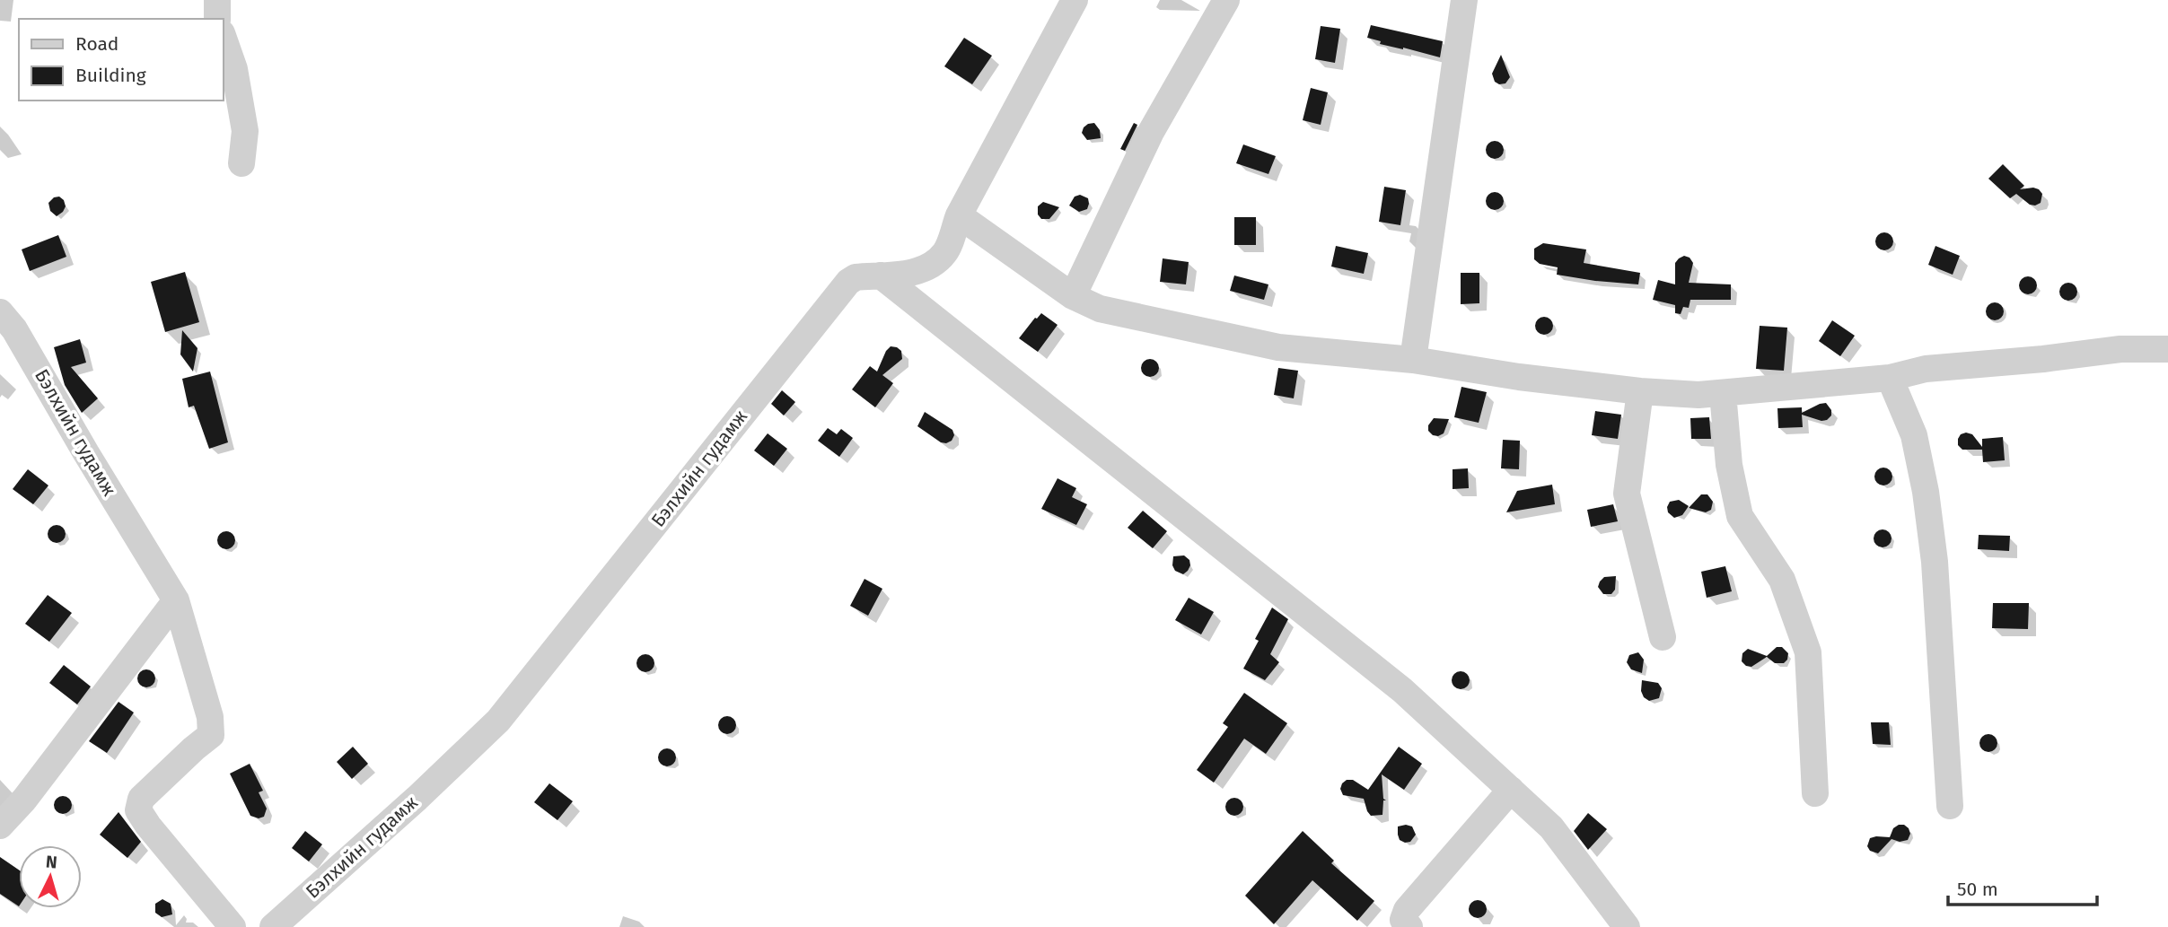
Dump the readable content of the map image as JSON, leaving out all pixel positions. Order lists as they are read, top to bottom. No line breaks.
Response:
{"streets":{"street":["Бэлхийн гудамж"]},"legend":["Road","Building"],"scale_bar":"50 m","north":"top"}
